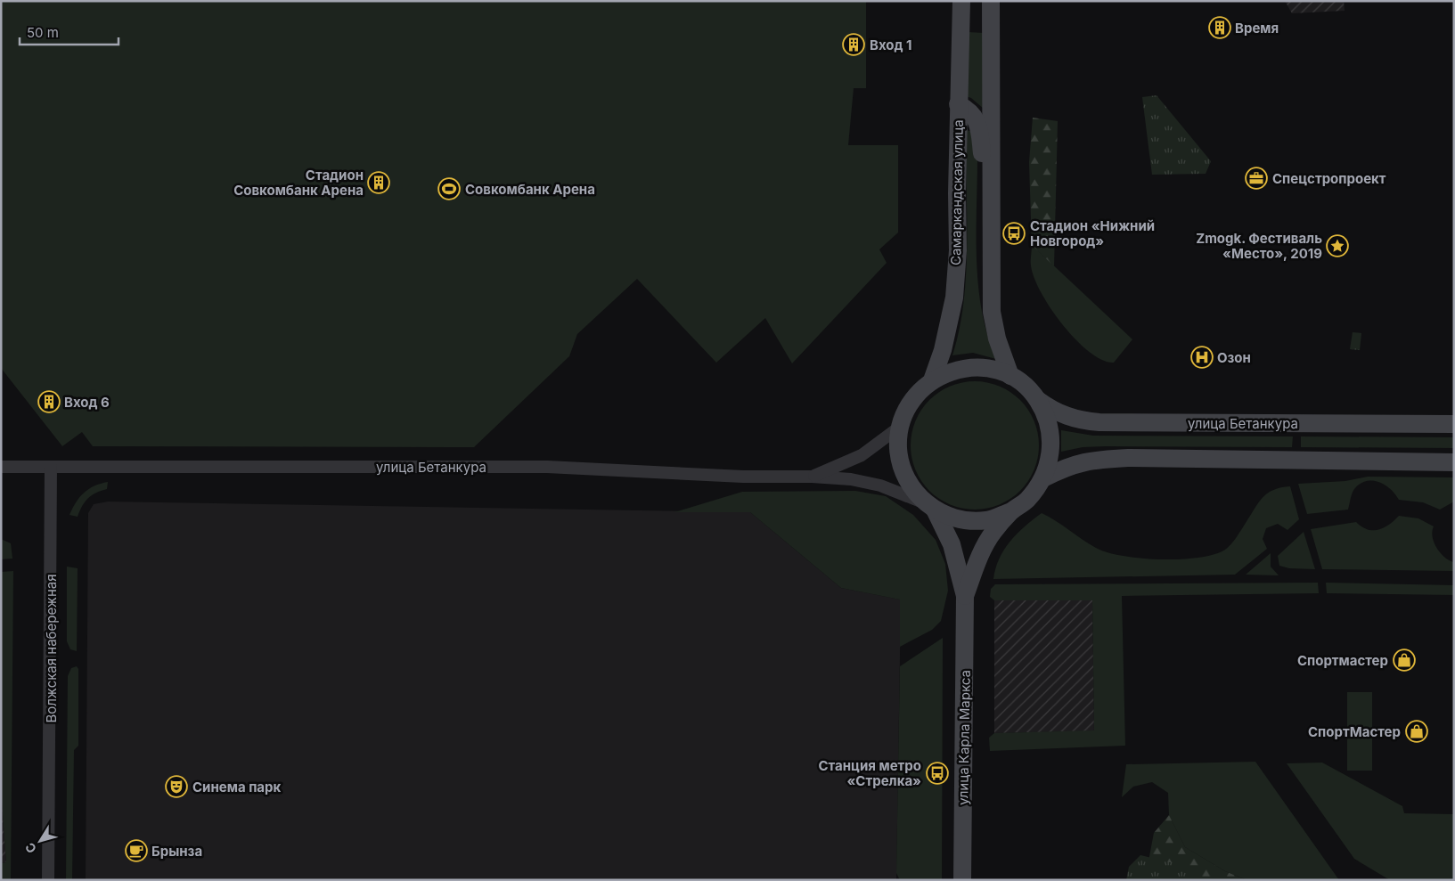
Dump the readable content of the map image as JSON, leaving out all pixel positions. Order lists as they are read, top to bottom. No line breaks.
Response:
{"streets":{"main road":["Самаркандская улица","улица Бетанкура","улица Карла Маркса"],"street":["Волжская набережная"]},"crossings":[["Самаркандская улица","улица Бетанкура"],["улица Бетанкура","Волжская набережная"]],"places":{"building":["Время","Вход 1","Стадион Совкомбанк Арена","Вход 6"],"office":["Спецстропроект"],"sports":["Совкомбанк Арена"],"bus stop":["Стадион «Нижний Новгород»","Станция метро «Стрелка»"],"place":["Zmogk. Фестиваль «Место», 2019"],"hospital":["Озон"],"shop":["Спортмастер","СпортМастер"],"theatre":["Синема парк"],"cafe":["Брынза"]},"scale_bar":"50 m","north":"bottom left"}
